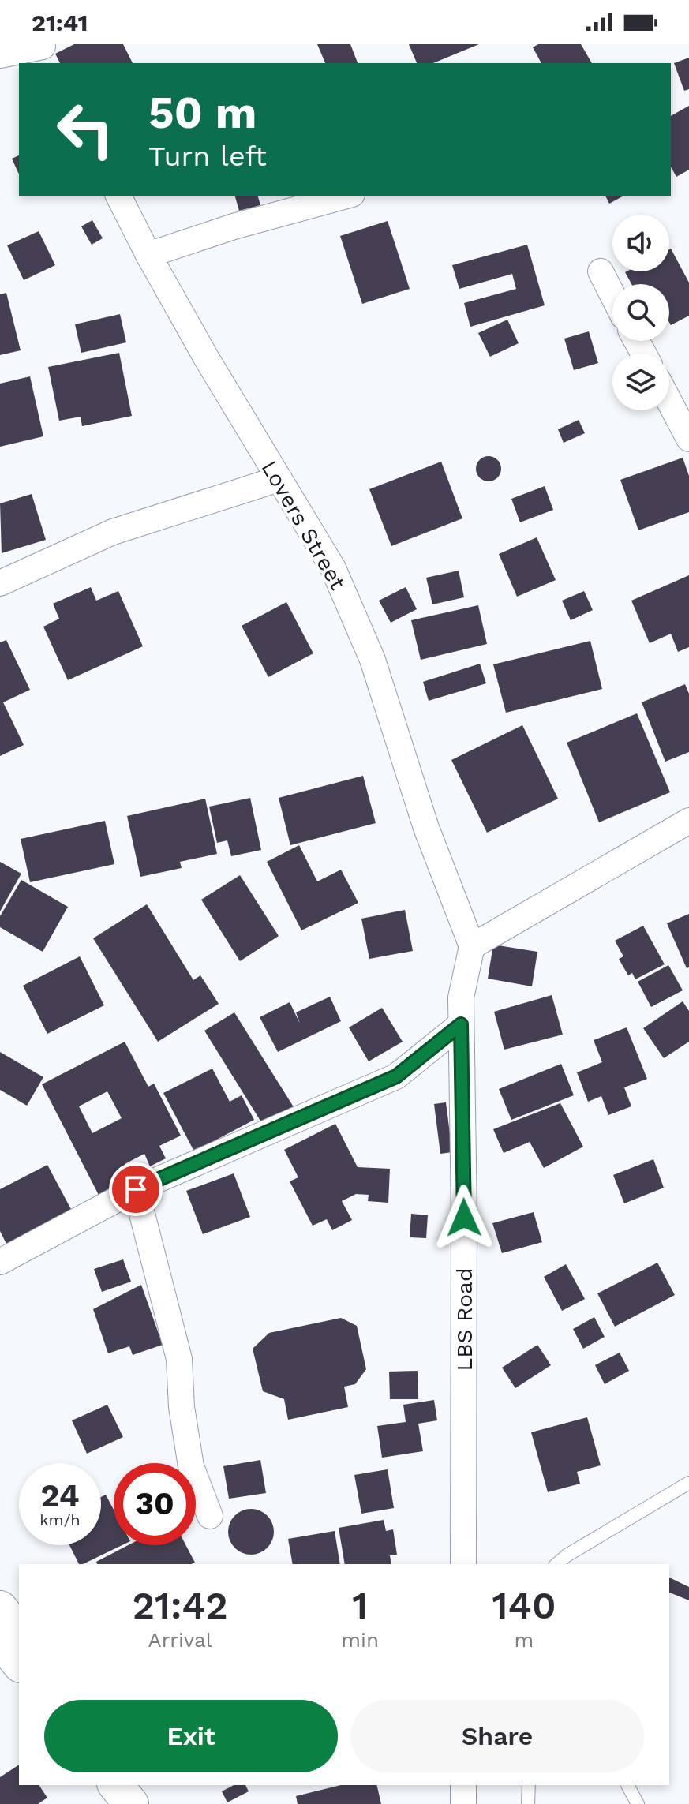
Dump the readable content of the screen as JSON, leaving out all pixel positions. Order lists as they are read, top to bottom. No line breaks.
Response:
{"streets":{"street":["Lovers Street","LBS Road"]},"crossings":[["Lovers Street","LBS Road"]],"page":{"status":"21:41","turn":["50 m","Turn left"],"speed":"24 km/h","limit":"30","eta":["21:42","Arrival","1","min","140","m"],"buttons":["Exit","Share"]}}
